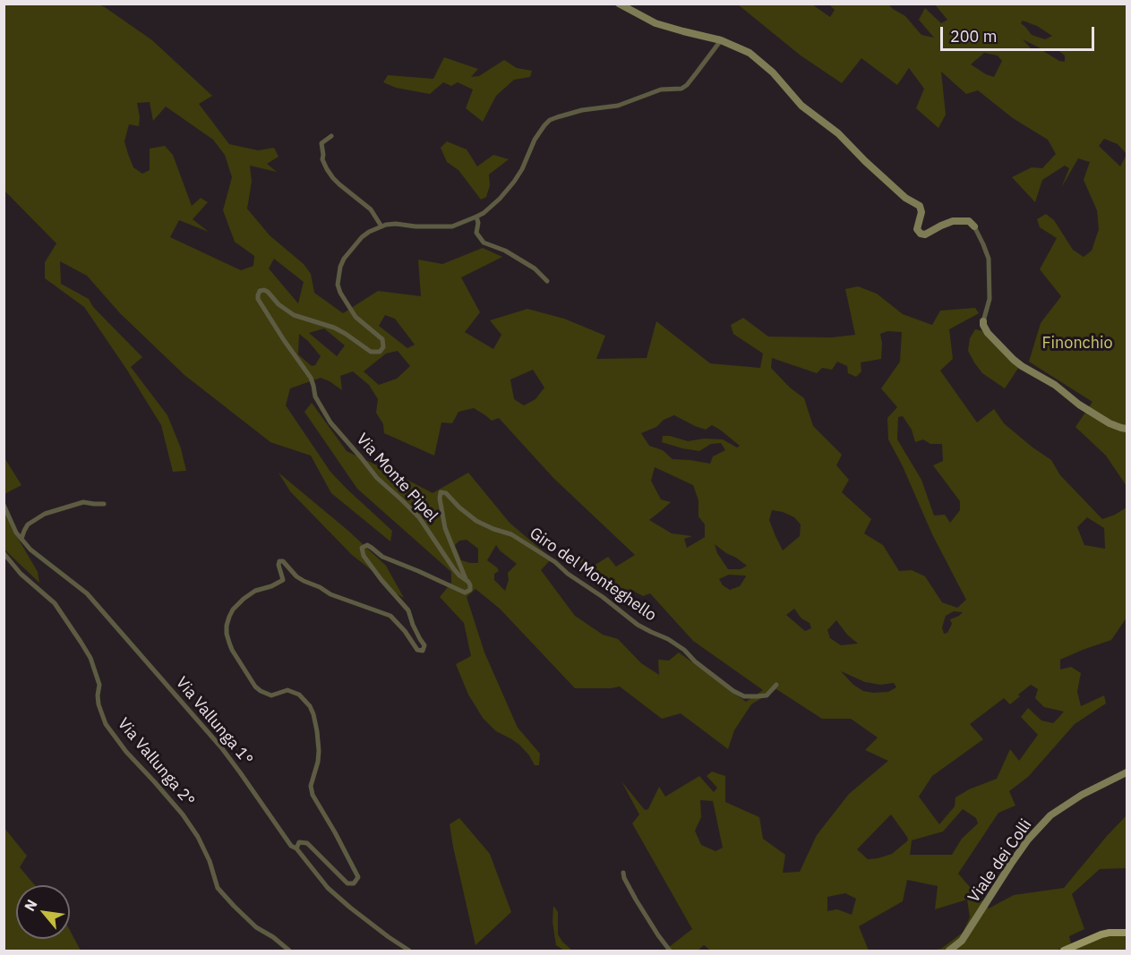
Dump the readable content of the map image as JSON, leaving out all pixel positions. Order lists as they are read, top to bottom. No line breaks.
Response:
{"streets":{"street":["Via Monte Pipel","Giro del Monteghello","Via Vallunga 1°","Via Vallunga 2°","Viale dei Colli"]},"crossings":[["Via Monte Pipel","Giro del Monteghello"]],"parks":["Finonchio"],"scale_bar":"200 m","north":"top left"}
